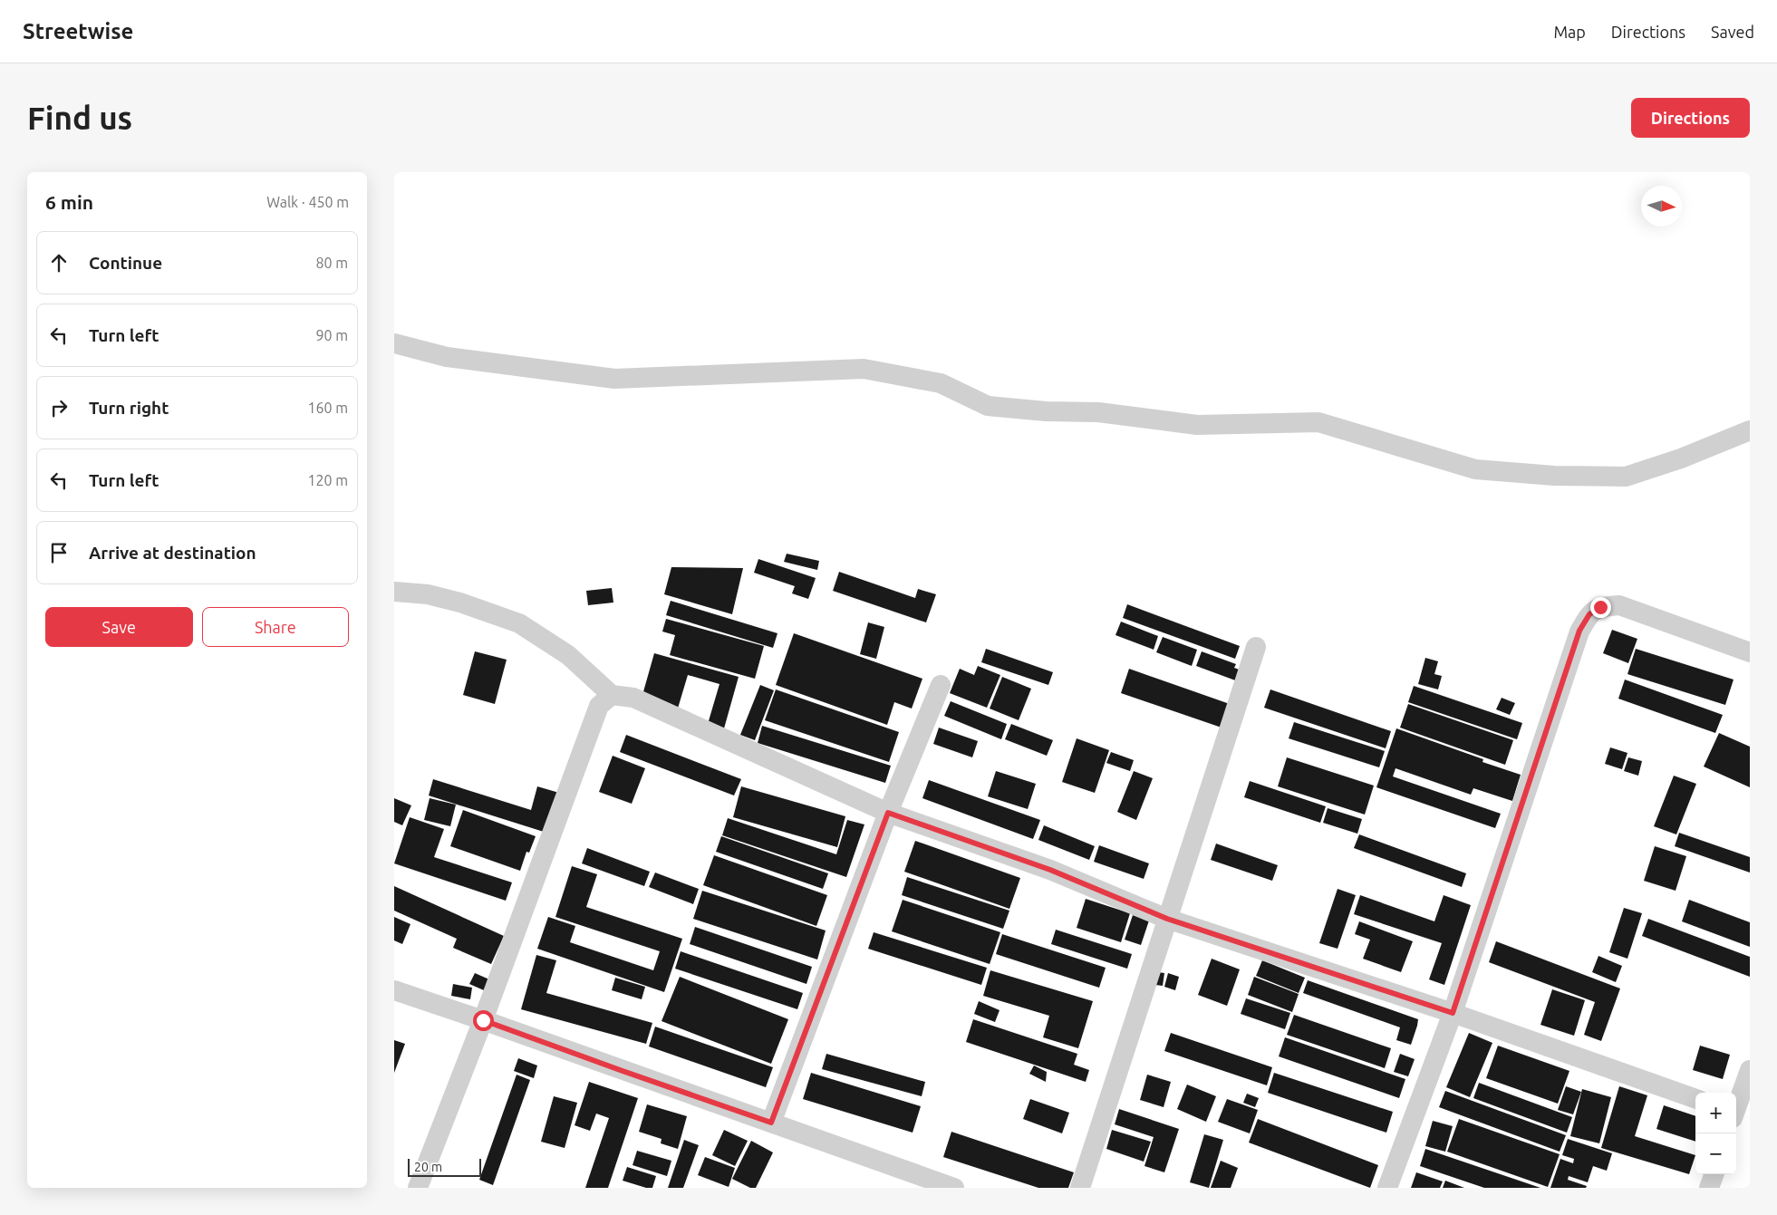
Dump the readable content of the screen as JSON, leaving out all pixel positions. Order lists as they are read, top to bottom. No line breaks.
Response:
{"scale_bar":"20 m","north":"right","page":{"header":"Streetwise","nav":["Map","Directions","Saved"],"buttons":["Directions",["Save","Share"]],"title":"Find us","heading":["6 min","Walk · 450 m"],"list":[["Continue","80 m"],["Turn left","90 m"],["Turn right","160 m"],["Turn left","120 m"],"Arrive at destination"],"map_buttons":["+","−"],"scale":"20 m"}}
